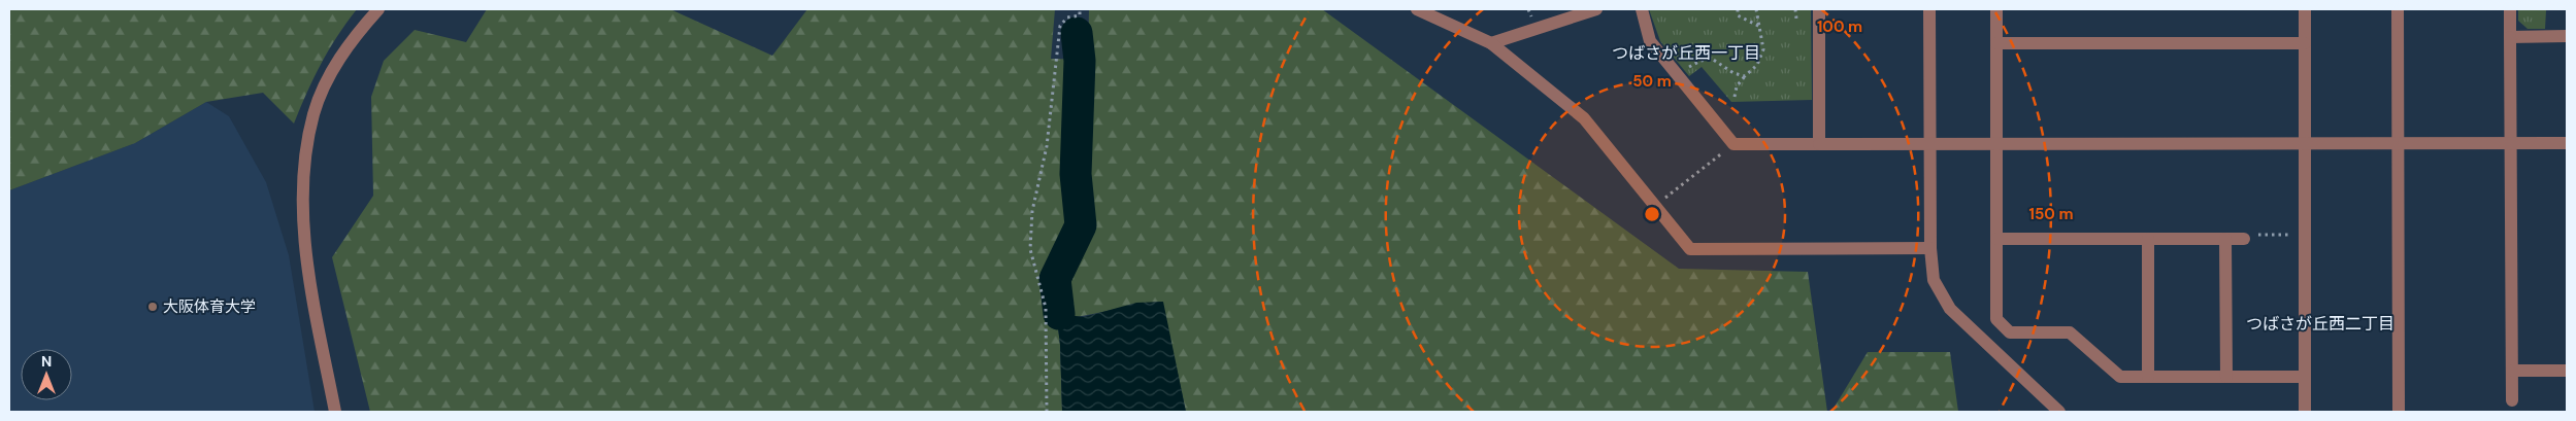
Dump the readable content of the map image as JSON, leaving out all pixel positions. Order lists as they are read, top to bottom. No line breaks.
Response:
{"districts":["つばさが丘西一丁目","つばさが丘西二丁目"],"places":["大阪体育大学"],"north":"top","rings":["100 m","50 m","150 m"]}
